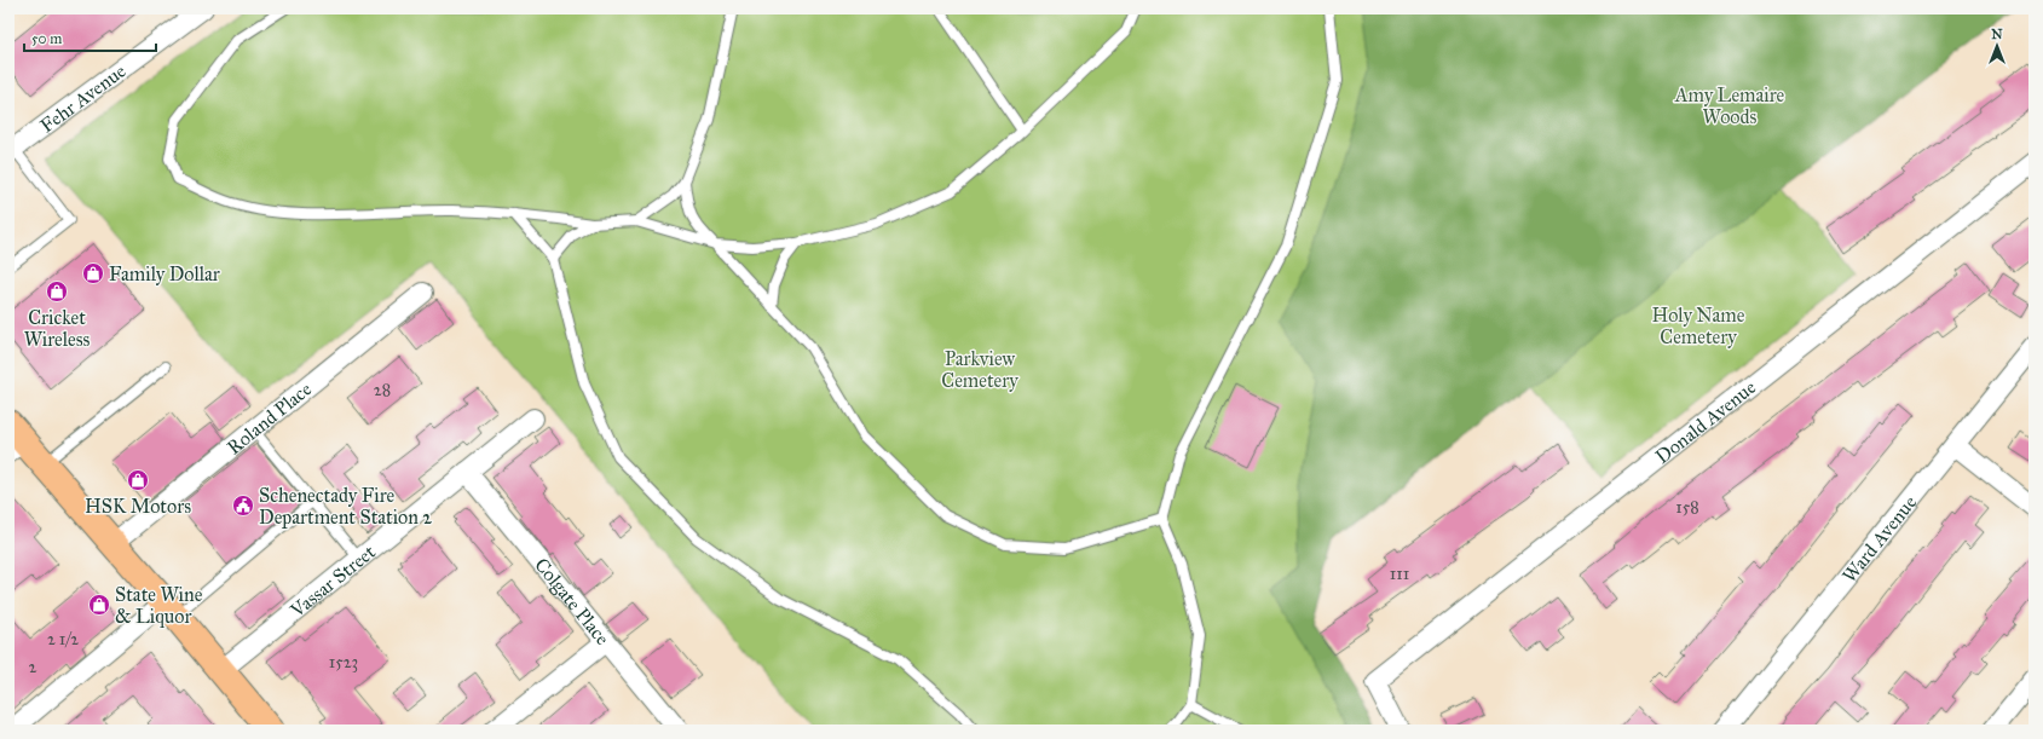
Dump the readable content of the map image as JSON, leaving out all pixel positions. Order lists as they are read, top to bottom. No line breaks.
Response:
{"streets":{"street":["Fehr Avenue","Roland Place","Donald Avenue","Ward Avenue","Vassar Street","Colgate Place"]},"crossings":[["Vassar Street","Colgate Place"]],"parks":["Amy Lemaire Woods","Holy Name Cemetery","Parkview Cemetery"],"places":{"shop":["Family Dollar","Cricket Wireless","HSK Motors","State Wine & Liquor"],"public building":["Schenectady Fire Department Station 2"]},"house_numbers":["28","158","111","2 1/2","1523","2"],"scale_bar":"50 m","north":"top"}
